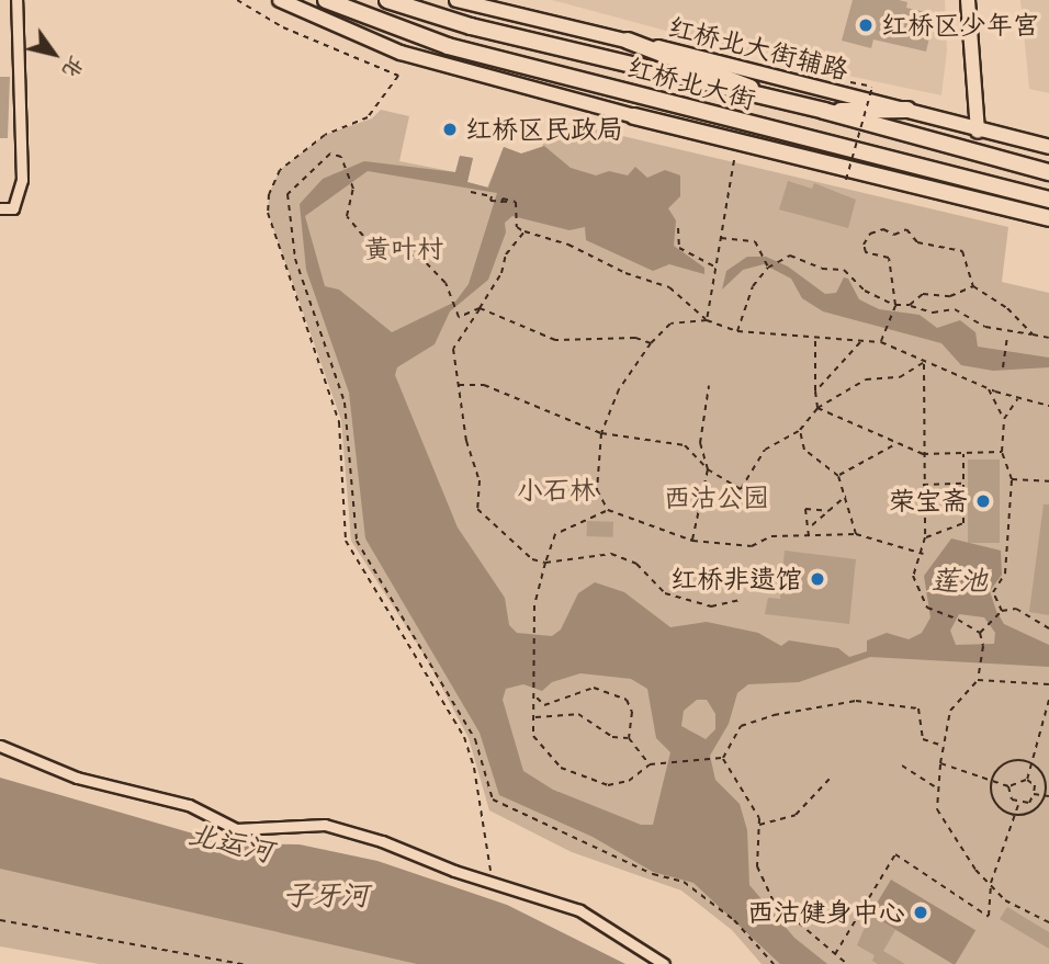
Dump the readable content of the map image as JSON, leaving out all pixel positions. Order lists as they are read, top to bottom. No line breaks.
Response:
{"streets":{"main road":["红桥北大街辅路","红桥北大街"]},"water":["莲池","北运河","子牙河"],"parks":["黄叶村","小石林","西沽公园"],"places":["红桥区少年宫","红桥区民政局","荣宝斋","红桥非遗馆","西沽健身中心"],"north":"bottom right"}
